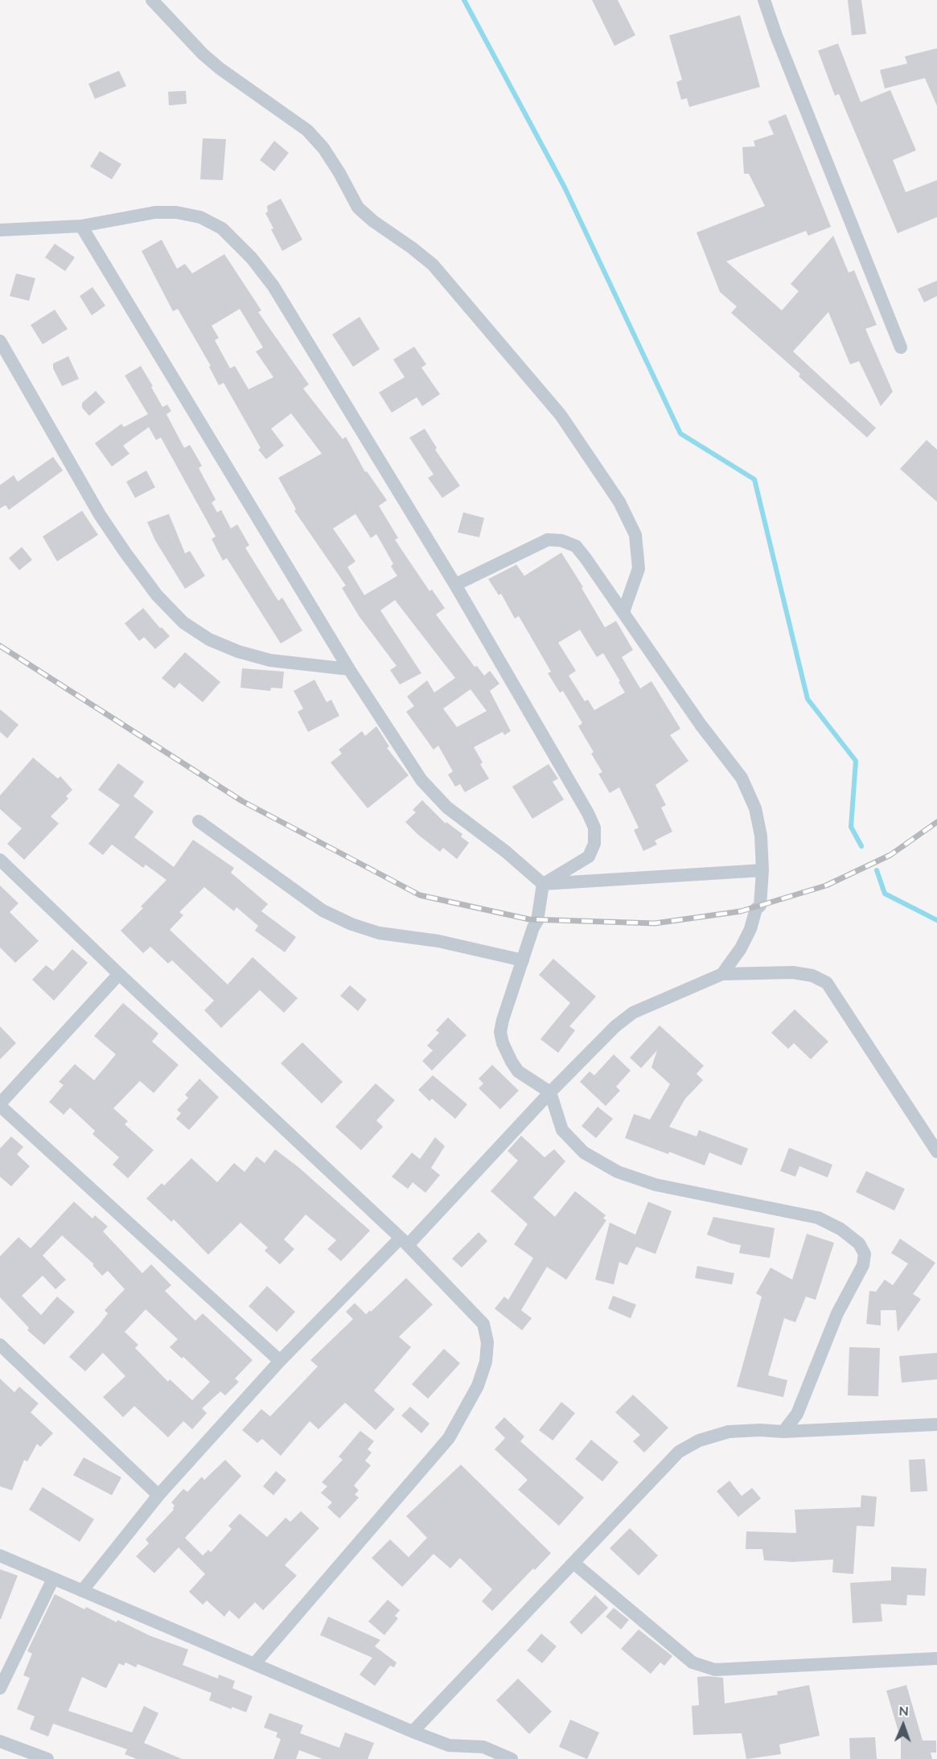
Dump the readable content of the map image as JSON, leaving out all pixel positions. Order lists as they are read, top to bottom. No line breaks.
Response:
{"north":"top"}
